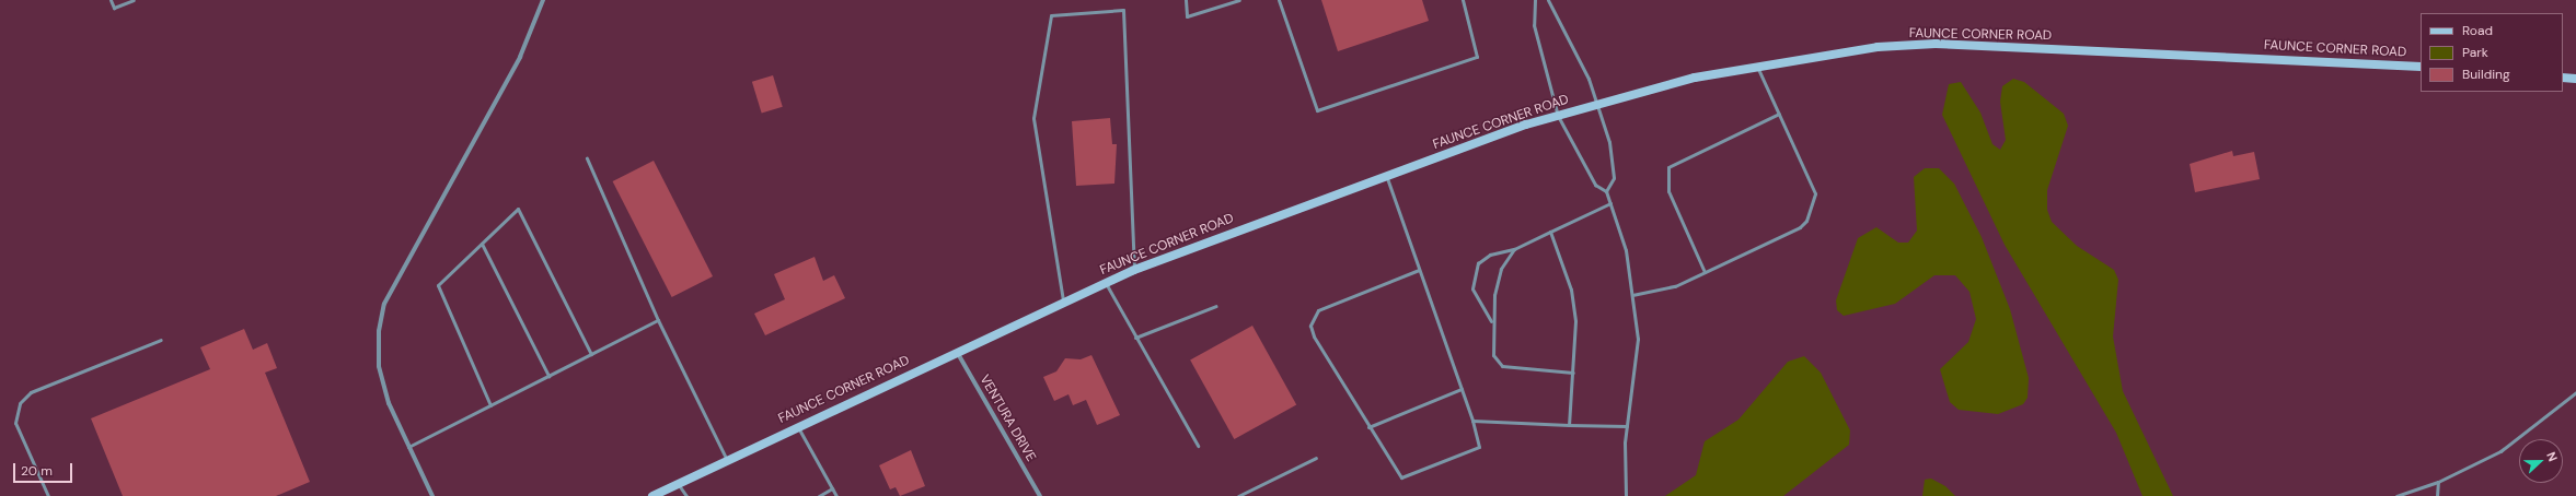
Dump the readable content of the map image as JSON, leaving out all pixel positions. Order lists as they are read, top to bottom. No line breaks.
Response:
{"streets":{"main road":["FAUNCE CORNER ROAD"],"street":["VENTURA DRIVE"]},"crossings":[["FAUNCE CORNER ROAD","VENTURA DRIVE"]],"legend":["Road","Park","Building"],"scale_bar":"20 m","north":"right"}
